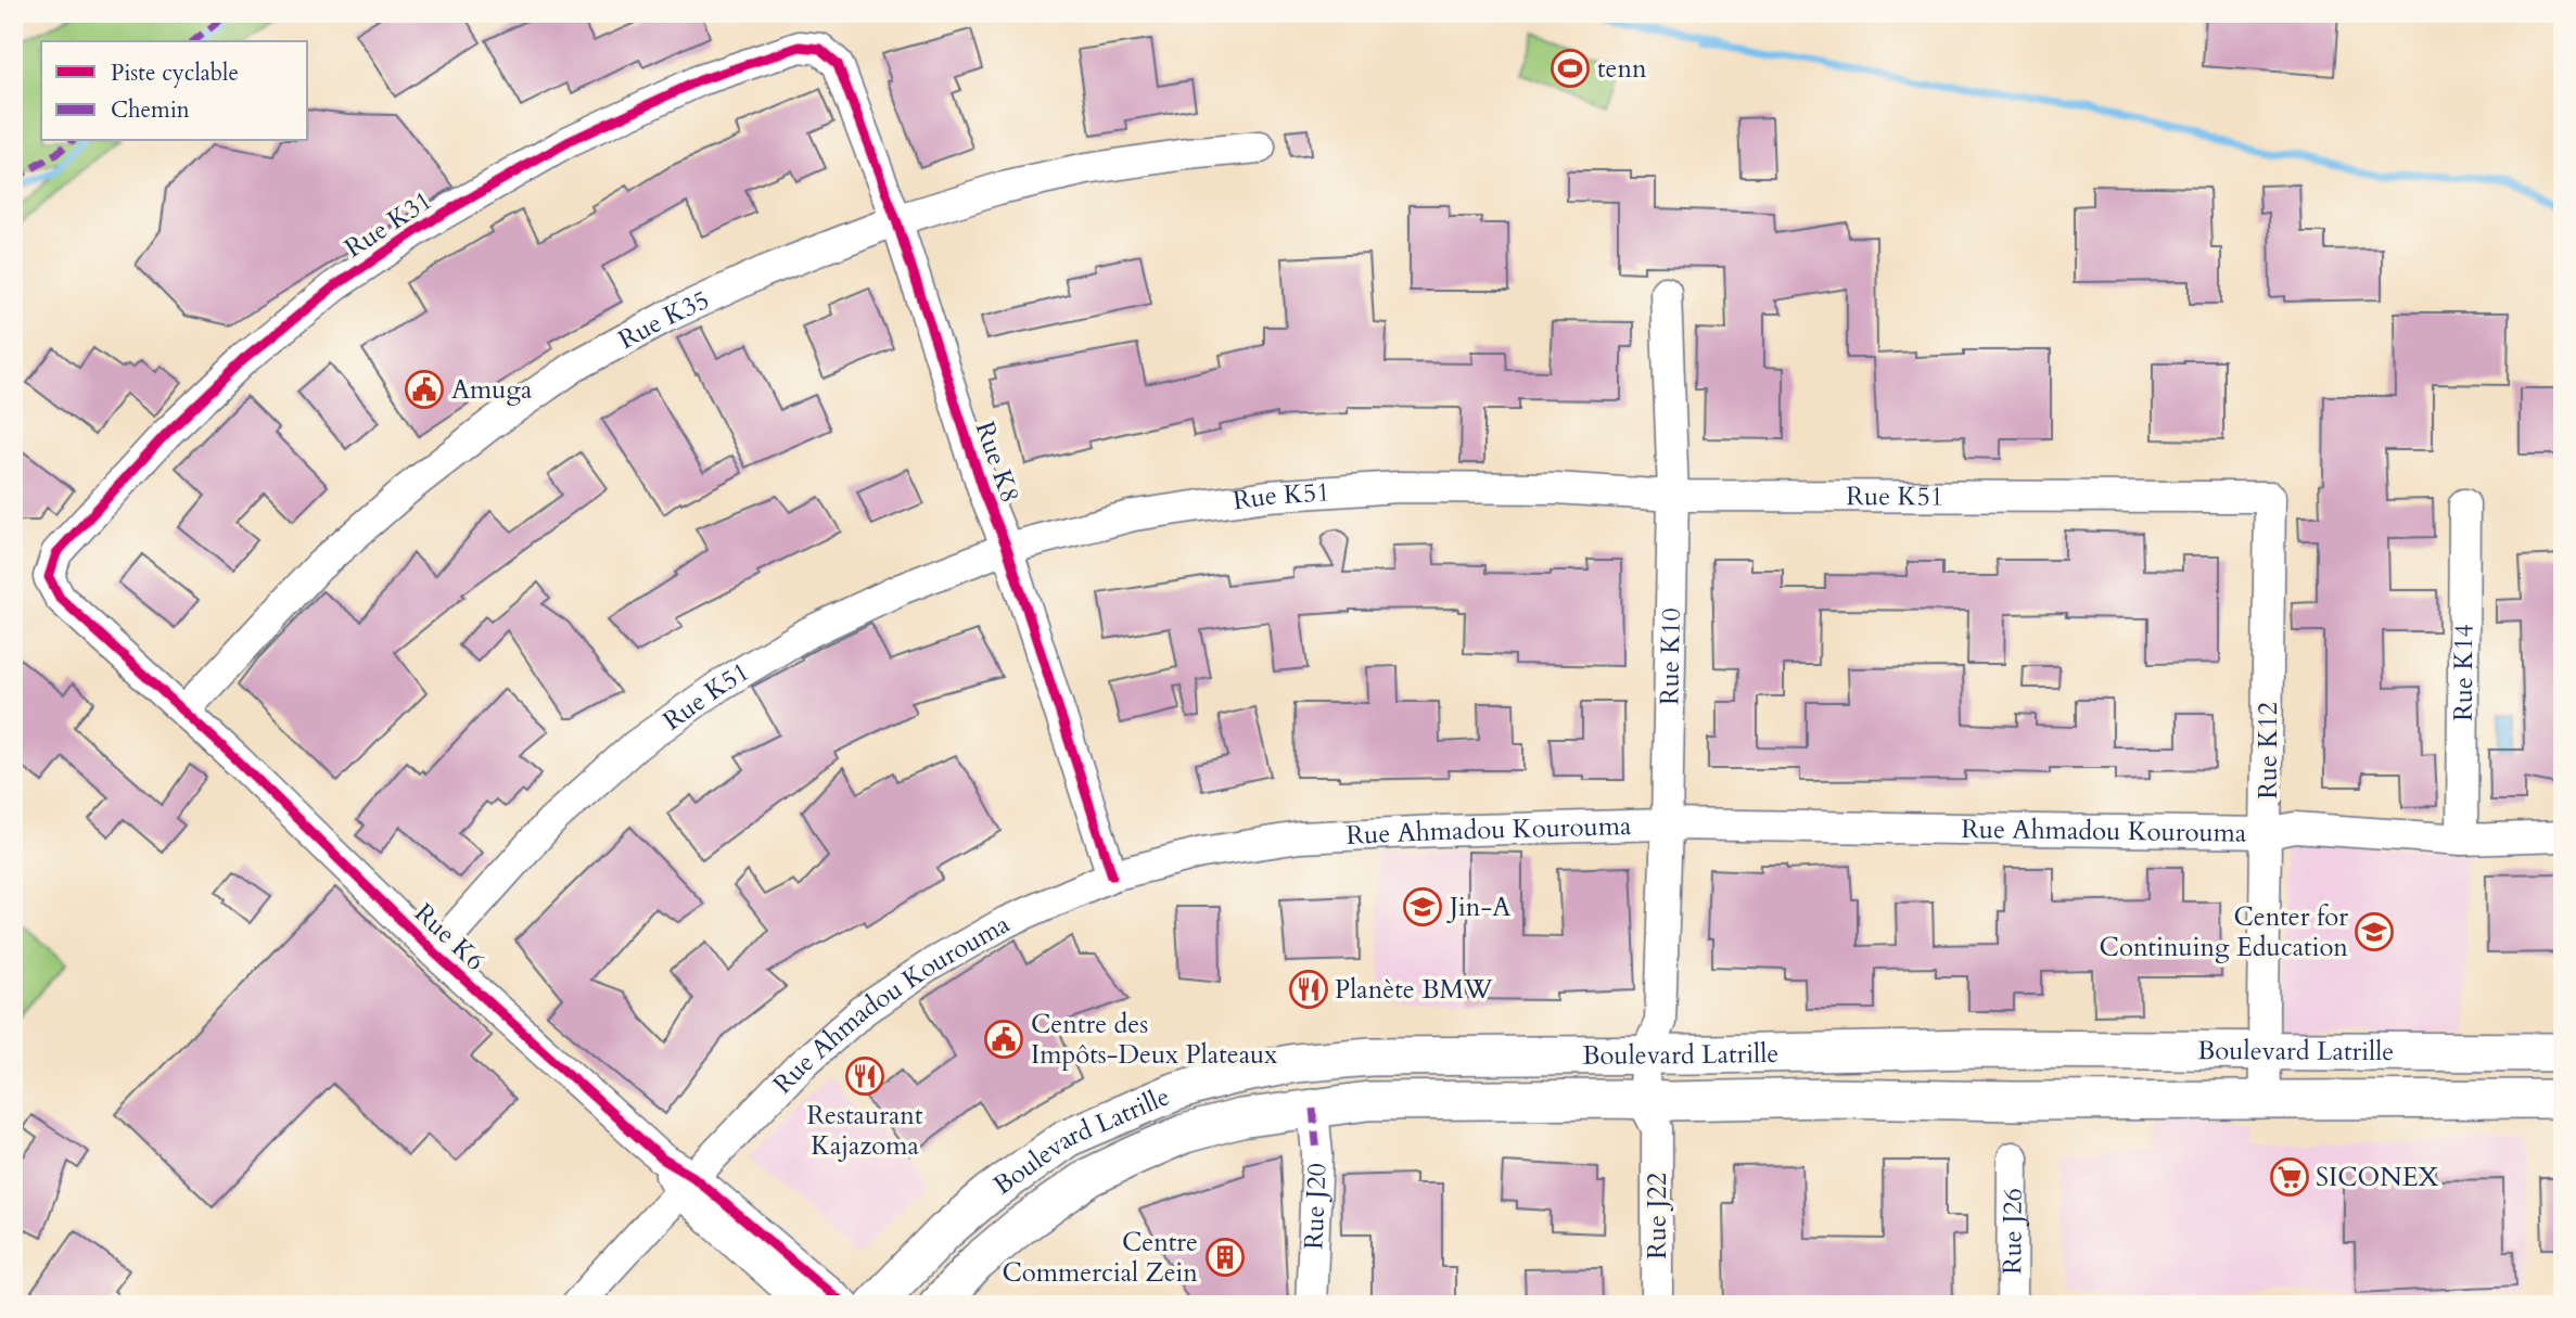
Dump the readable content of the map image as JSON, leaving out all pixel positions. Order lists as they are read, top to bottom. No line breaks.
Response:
{"streets":{"main road":["Boulevard Latrille"],"street":["Rue K31","Rue K35","Rue K8","Rue K51","Rue K10","Rue K14","Rue K12","Rue Ahmadou Kourouma","Rue K6","Rue J20","Rue J22","Rue J26"]},"crossings":[["Rue K31","Rue K8"],["Rue K31","Rue K6"],["Rue K35","Rue K8"],["Rue K35","Rue K6"],["Rue K8","Rue K51"],["Rue K8","Rue Ahmadou Kourouma"],["Rue K51","Rue K10"],["Rue K51","Rue K12"],["Rue K51","Rue K6"],["Rue K10","Rue Ahmadou Kourouma"],["Rue K10","Boulevard Latrille"],["Rue K10","Rue J22"],["Rue K14","Rue Ahmadou Kourouma"],["Rue K12","Rue Ahmadou Kourouma"],["Rue K12","Boulevard Latrille"],["Rue Ahmadou Kourouma","Rue K6"],["Boulevard Latrille","Rue J20"],["Boulevard Latrille","Rue J22"]],"places":{"sports":["tenn"],"public building":["Amuga","Centre des Impôts-Deux Plateaux"],"school or university":["Jin-A","Center for Continuing Education"],"restaurant":["Planète BMW","Restaurant Kajazoma"],"supermarket":["SICONEX"],"building":["Centre Commercial Zein"]},"legend":["Piste cyclable","Chemin"]}
